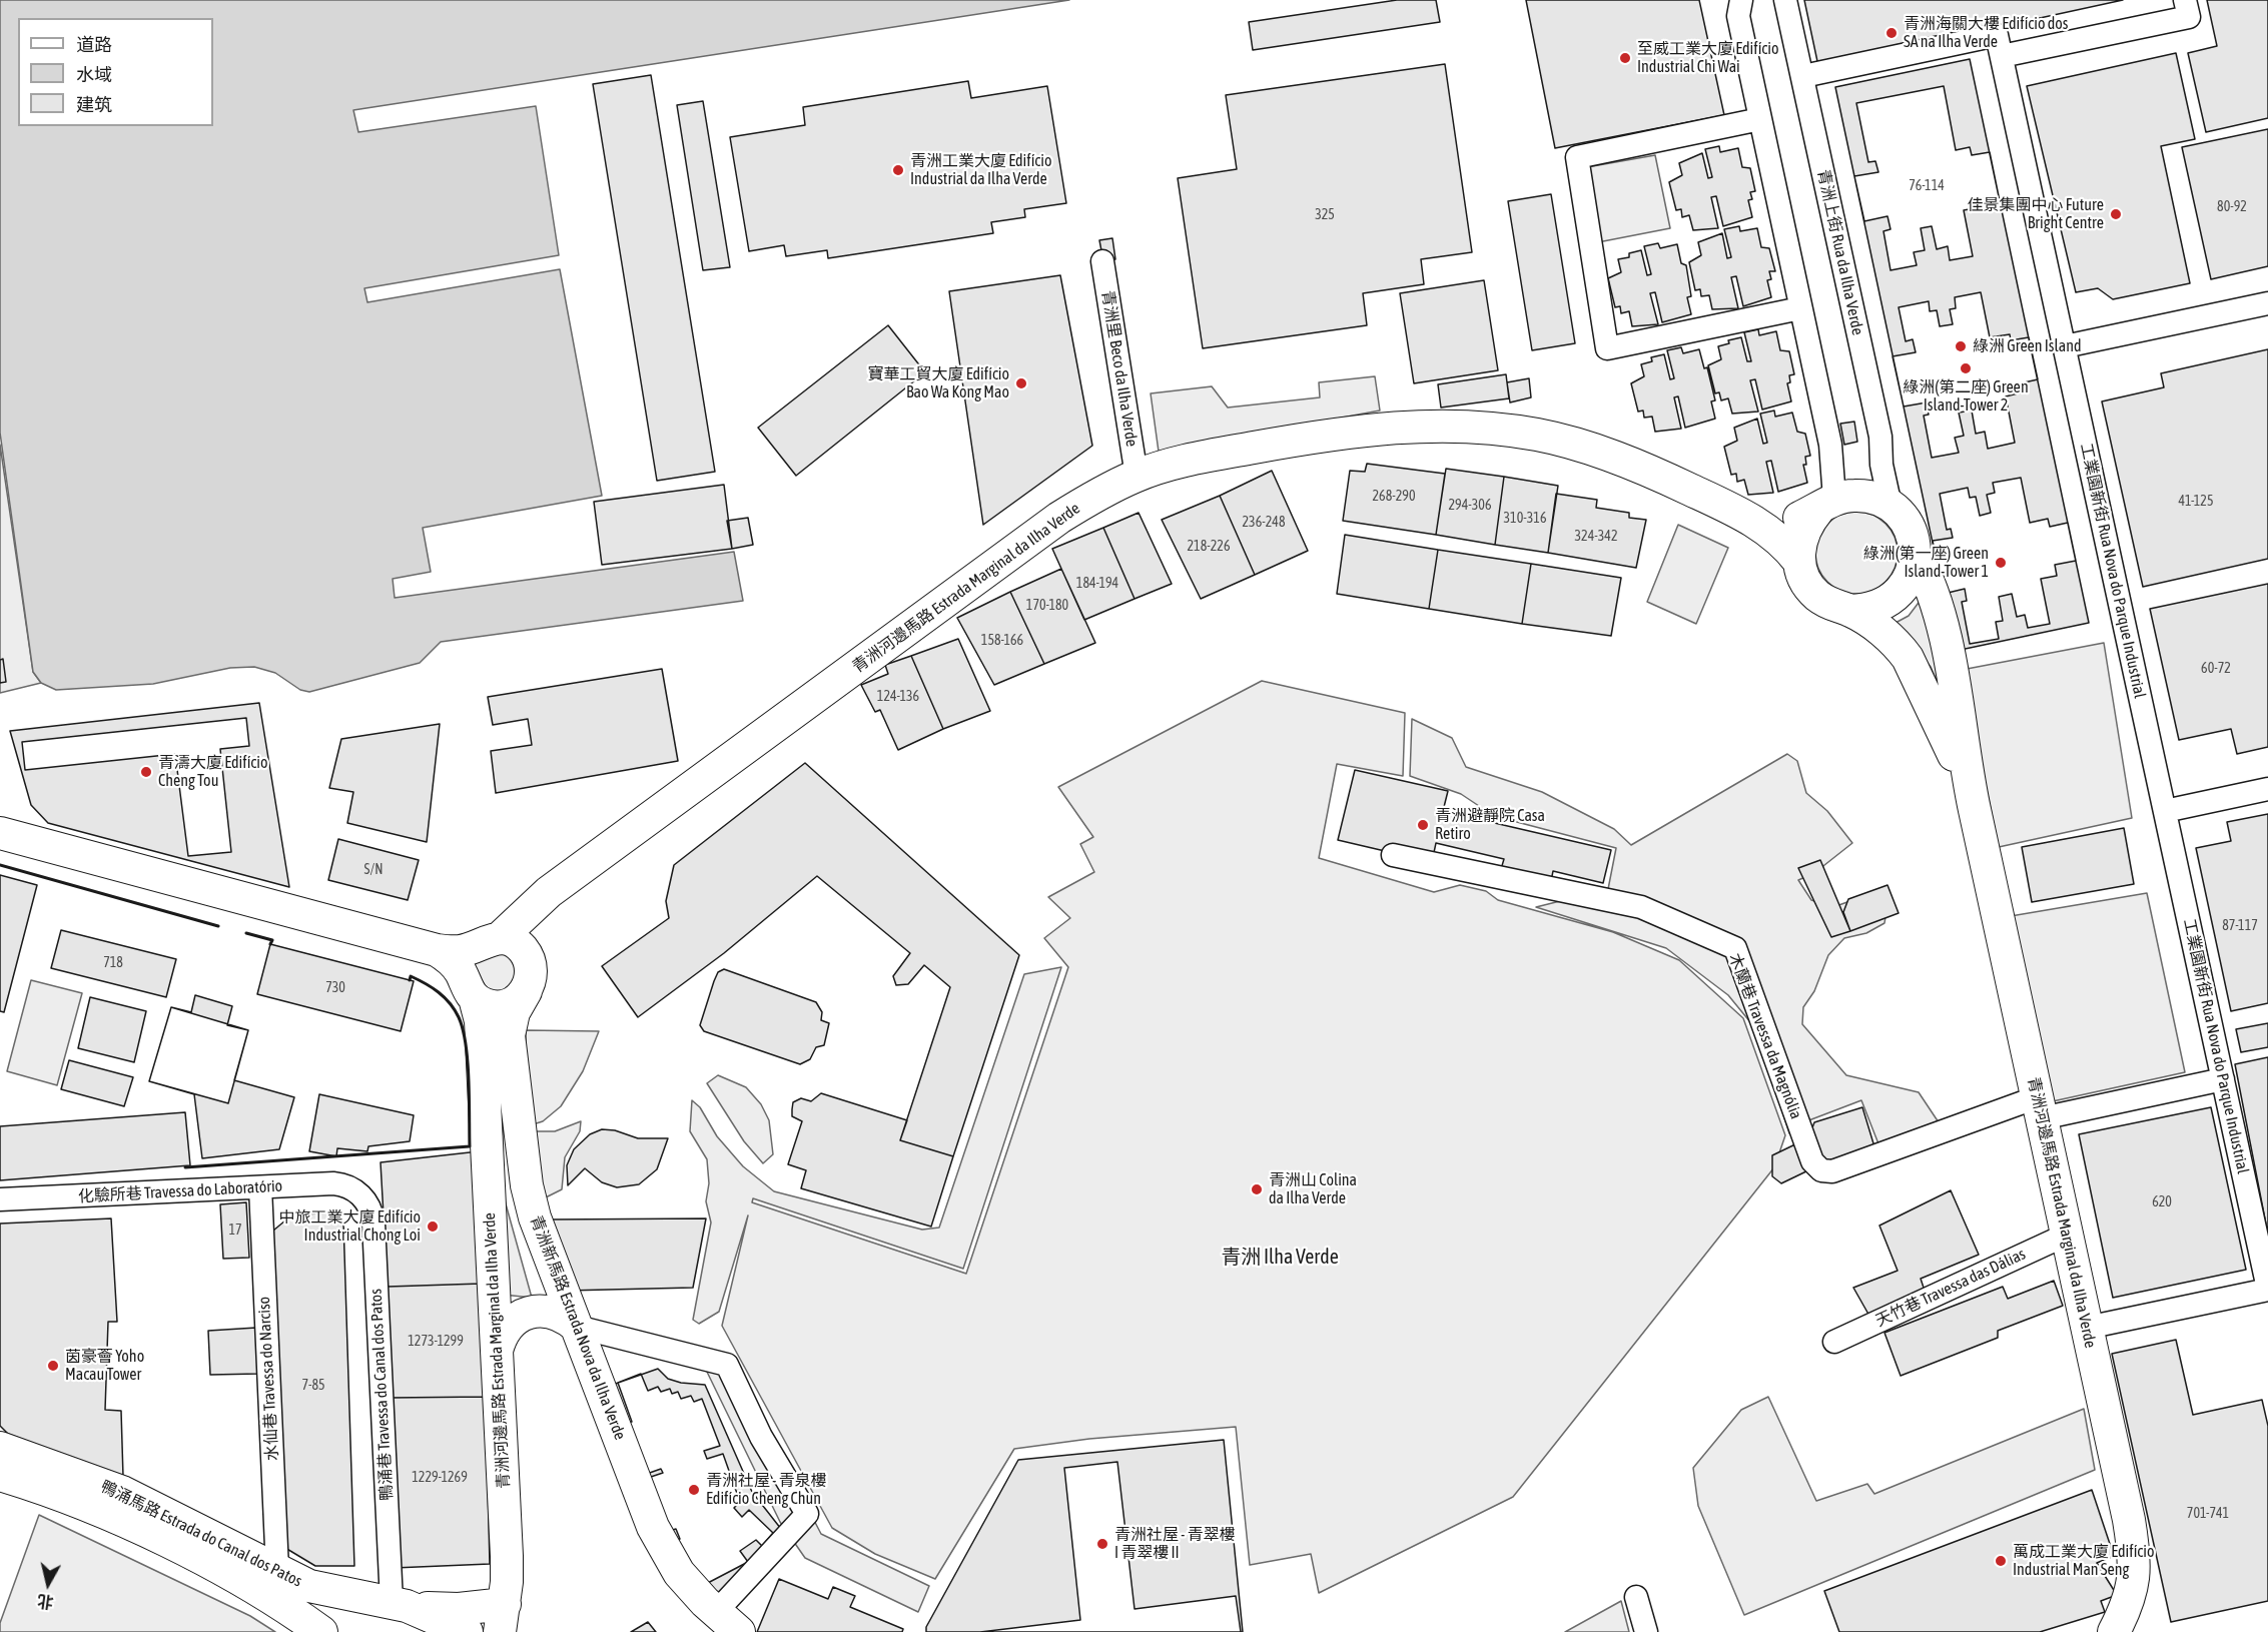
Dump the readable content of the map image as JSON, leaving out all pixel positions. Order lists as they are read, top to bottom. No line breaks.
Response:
{"streets":{"main road":["青洲河邊馬路 Estrada Marginal da Ilha Verde","青洲新馬路 Estrada Nova da Ilha Verde","鴨涌馬路 Estrada do Canal dos Patos"],"street":["青洲上街 Rua da Ilha Verde","青洲里 Beco da Ilha Verde","工業園新街 Rua Nova do Parque Industrial","木蘭巷 Travessa da Magnólia","化驗所巷 Travessa do Laboratório","天竹巷 Travessa das Dálias","水仙巷 Travessa do Narciso","鴨涌巷 Travessa do Canal dos Patos"]},"crossings":[["青洲上街 Rua da Ilha Verde","青洲河邊馬路 Estrada Marginal da Ilha Verde"],["青洲里 Beco da Ilha Verde","青洲河邊馬路 Estrada Marginal da Ilha Verde"],["青洲河邊馬路 Estrada Marginal da Ilha Verde","木蘭巷 Travessa da Magnólia"],["青洲河邊馬路 Estrada Marginal da Ilha Verde","天竹巷 Travessa das Dálias"],["青洲河邊馬路 Estrada Marginal da Ilha Verde","青洲新馬路 Estrada Nova da Ilha Verde"],["青洲河邊馬路 Estrada Marginal da Ilha Verde","鴨涌巷 Travessa do Canal dos Patos"],["青洲河邊馬路 Estrada Marginal da Ilha Verde","鴨涌馬路 Estrada do Canal dos Patos"],["化驗所巷 Travessa do Laboratório","水仙巷 Travessa do Narciso"],["化驗所巷 Travessa do Laboratório","鴨涌巷 Travessa do Canal dos Patos"],["水仙巷 Travessa do Narciso","鴨涌馬路 Estrada do Canal dos Patos"],["鴨涌巷 Travessa do Canal dos Patos","鴨涌馬路 Estrada do Canal dos Patos"]],"districts":["青洲 Ilha Verde"],"places":["青洲海關大樓 Edifício dos SA na Ilha Verde","至威工業大廈 Edifício Industrial Chi Wai","青洲工業大廈 Edifício Industrial da Ilha Verde","佳景集團中心 Future Bright Centre","綠洲 Green Island","綠洲(第二座) Green Island-Tower 2","寶華工貿大廈 Edifício Bao Wa Kong Mao","綠洲(第一座) Green Island-Tower 1","青濤大廈 Edifício Cheng Tou","青洲避靜院 Casa Retiro","青洲山 Colina da Ilha Verde","中旅工業大廈 Edifício Industrial Chong Loi","茵豪薈 Yoho Macau Tower","青洲社屋 - 青泉樓 Edifício Cheng Chun","青洲社屋 - 青翠樓 I 青翠樓 II","萬成工業大廈 Edifício Industrial Man Seng"],"house_numbers":["76-114","80-92","325","268-290","41-125","294-306","310-316","236-248","324-342","218-226","184-194","170-180","158-166","60-72","124-136","S/N","87-117","718","730","620","17","1273-1299","7-85","1229-1269","701-741"],"legend":["道路","水域","建筑"],"north":"bottom"}
